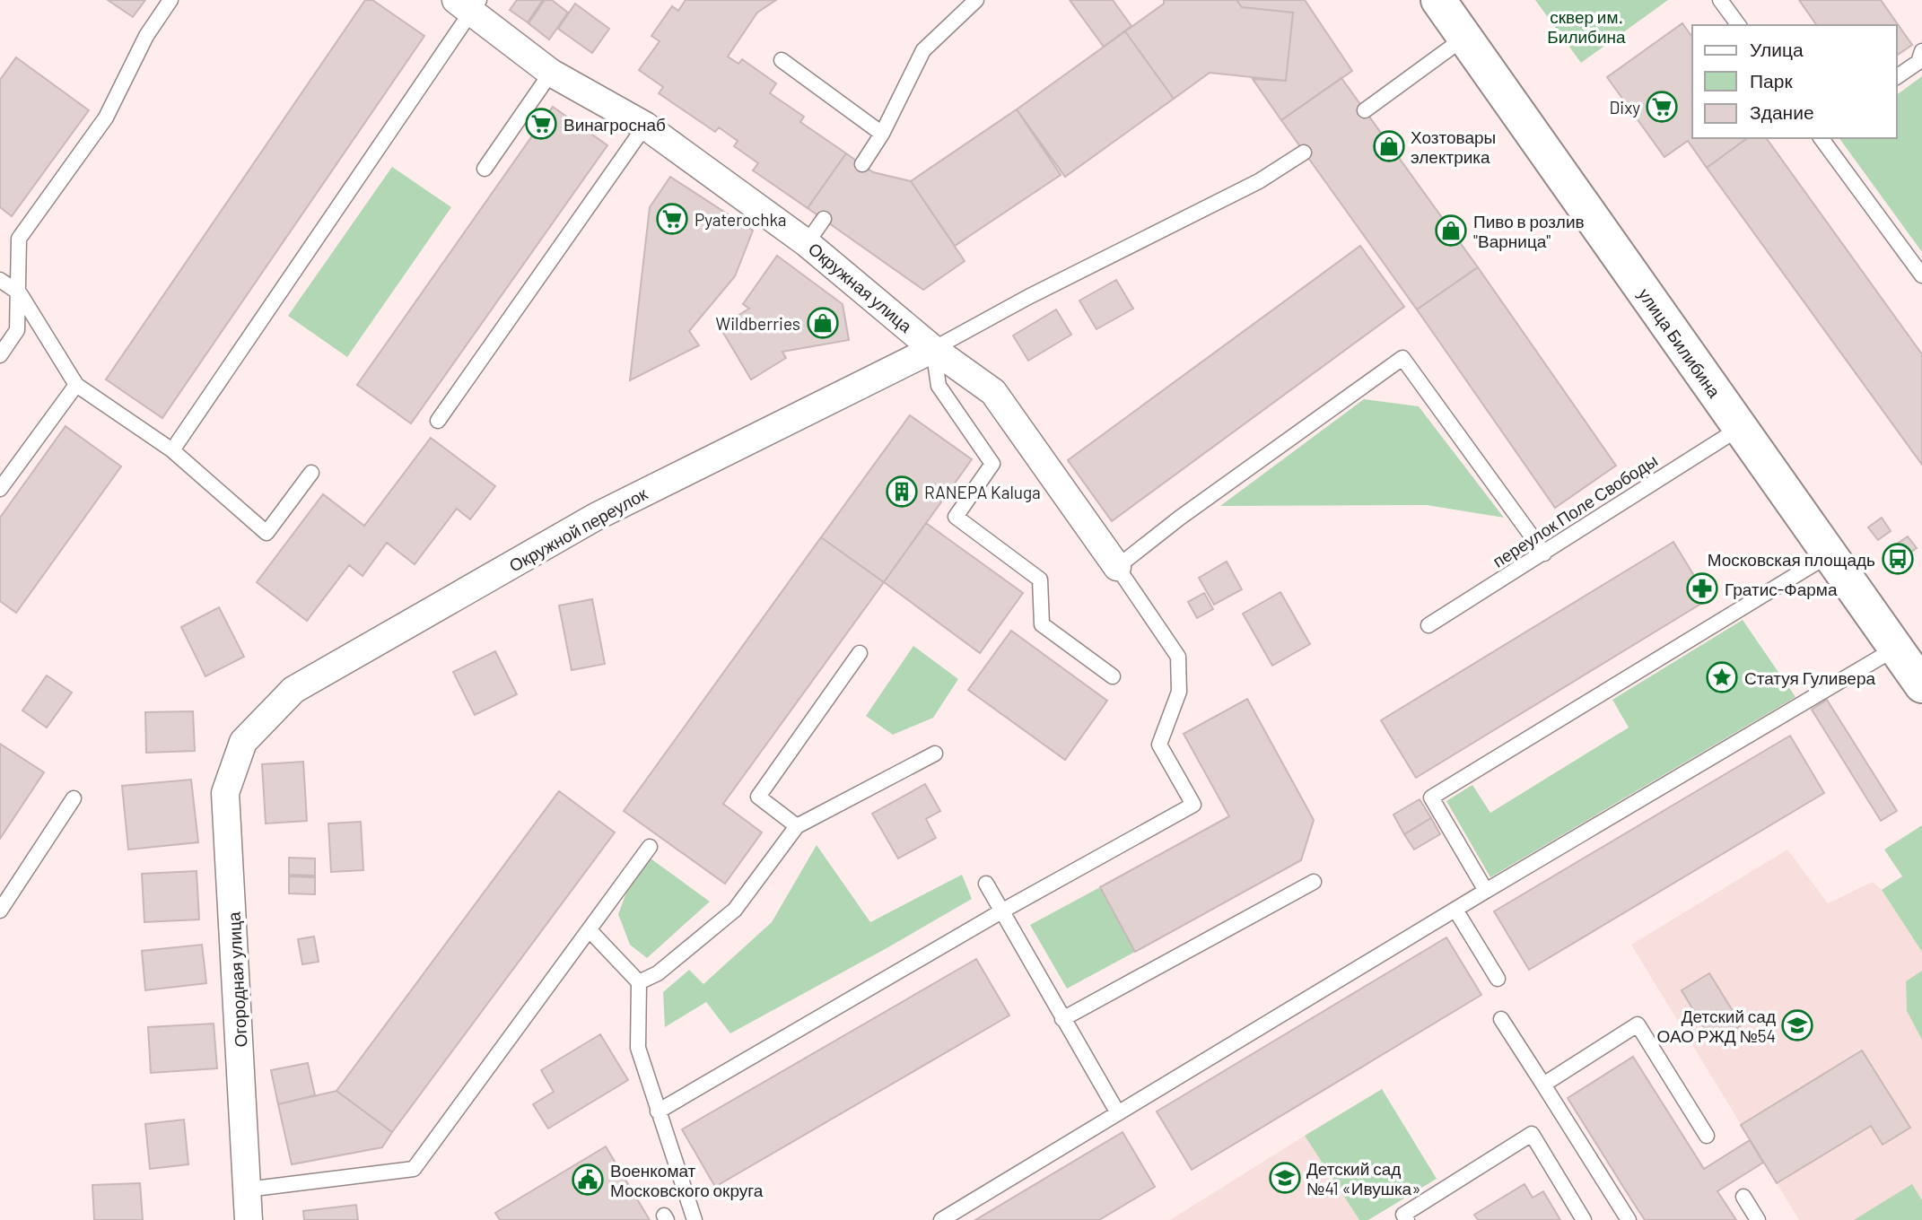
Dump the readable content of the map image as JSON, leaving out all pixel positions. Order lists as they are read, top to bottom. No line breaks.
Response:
{"streets":{"main road":["улица Билибина"],"street":["Окружная улица","Окружной переулок","Огородная улица"],"lane":["переулок Поле Свободы"]},"crossings":[["Окружная улица","Окружной переулок"],["улица Билибина","переулок Поле Свободы"],["Окружной переулок","Огородная улица"]],"parks":["сквер им. Билибина"],"places":{"supermarket":["Dixy","Винагроснаб","Pyaterochka"],"shop":["Хозтовары электрика","Пиво в розлив \"Варница\"","Wildberries"],"building":["RANEPA Kaluga"],"bus stop":["Московская площадь"],"pharmacy":["Гратис-Фарма"],"place":["Статуя Гуливера"],"school or university":["Детский сад ОАО РЖД №54","Детский сад №41 «Ивушка»"],"public building":["Военкомат Московского округа"]},"legend":["Улица","Парк","Здание"]}
